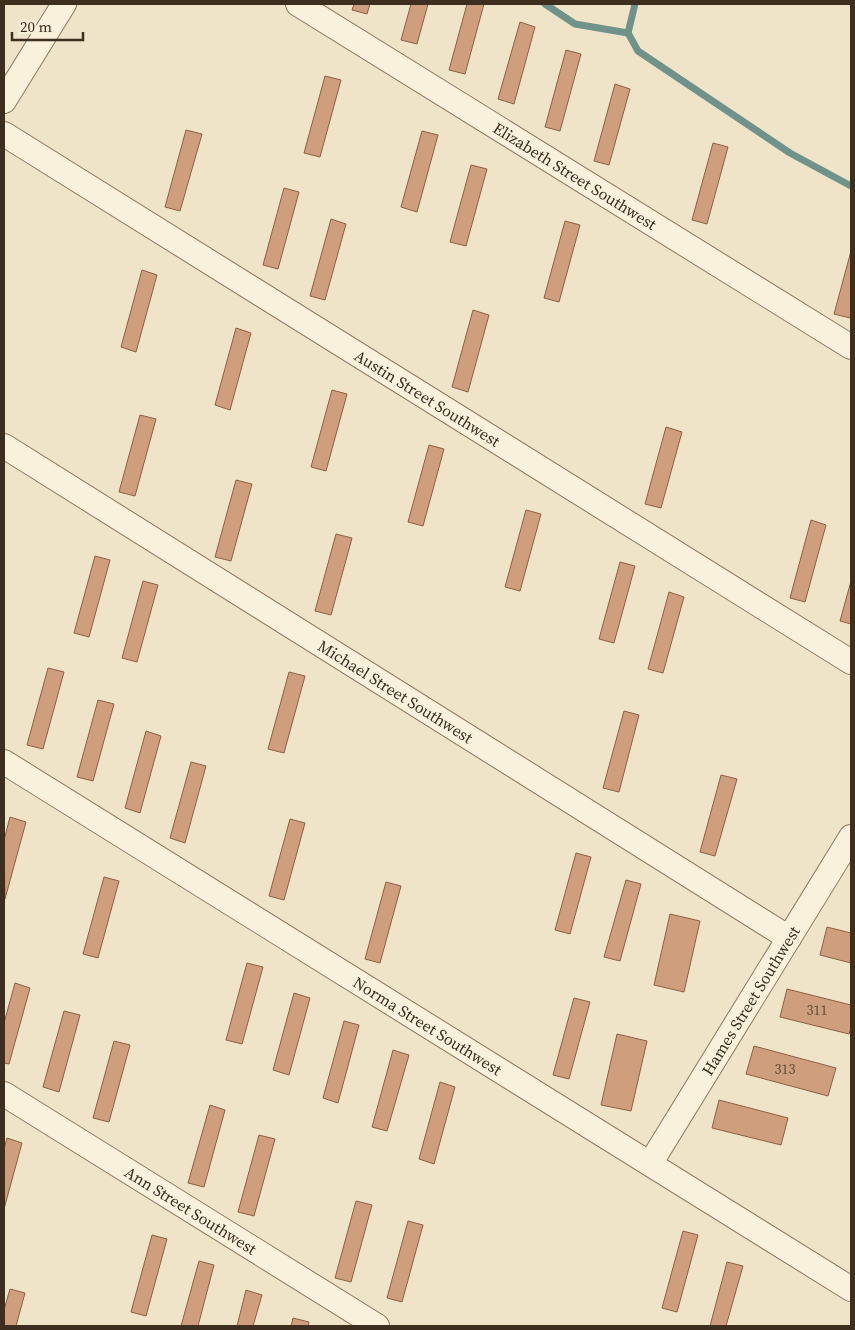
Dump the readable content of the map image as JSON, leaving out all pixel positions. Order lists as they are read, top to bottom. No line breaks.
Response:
{"streets":{"street":["Elizabeth Street Southwest","Austin Street Southwest","Michael Street Southwest","Hames Street Southwest","Norma Street Southwest","Ann Street Southwest"]},"crossings":[["Michael Street Southwest","Hames Street Southwest"],["Hames Street Southwest","Norma Street Southwest"]],"house_numbers":["311","313"],"scale_bar":"20 m"}
